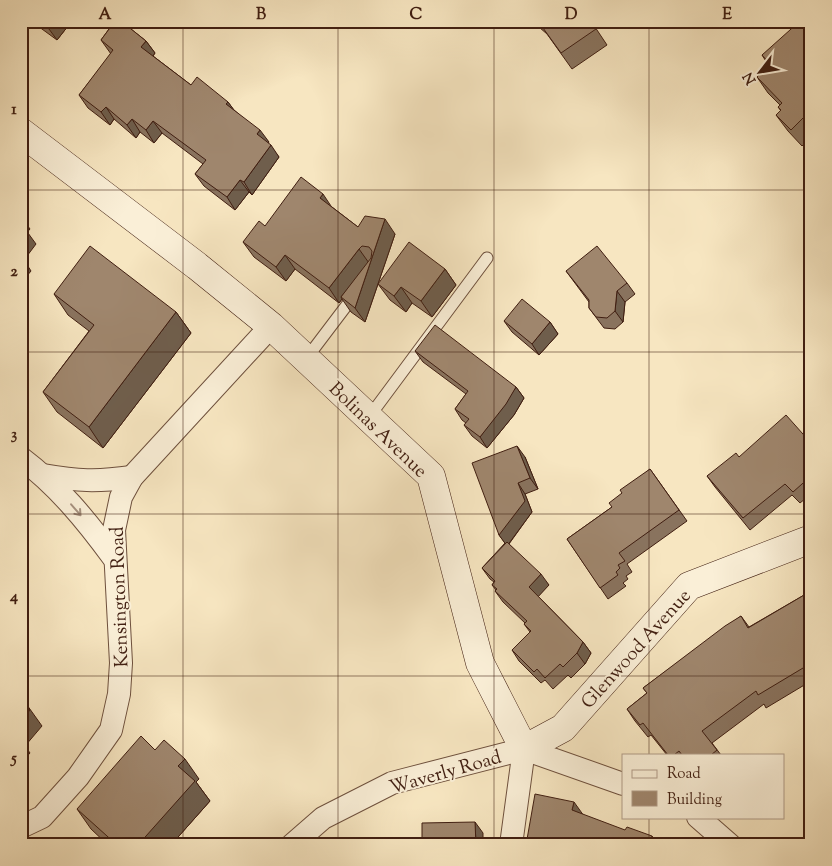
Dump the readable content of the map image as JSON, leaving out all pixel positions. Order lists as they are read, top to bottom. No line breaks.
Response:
{"streets":{"street":["Bolinas Avenue","Kensington Road","Glenwood Avenue","Waverly Road"]},"crossings":[["Bolinas Avenue","Kensington Road"],["Bolinas Avenue","Glenwood Avenue"],["Bolinas Avenue","Waverly Road"],["Glenwood Avenue","Waverly Road"]],"legend":["Road","Building"],"north":"bottom left","grid":{"columns":["A","B","C","D","E"],"rows":["1","2","3","4","5"]}}
